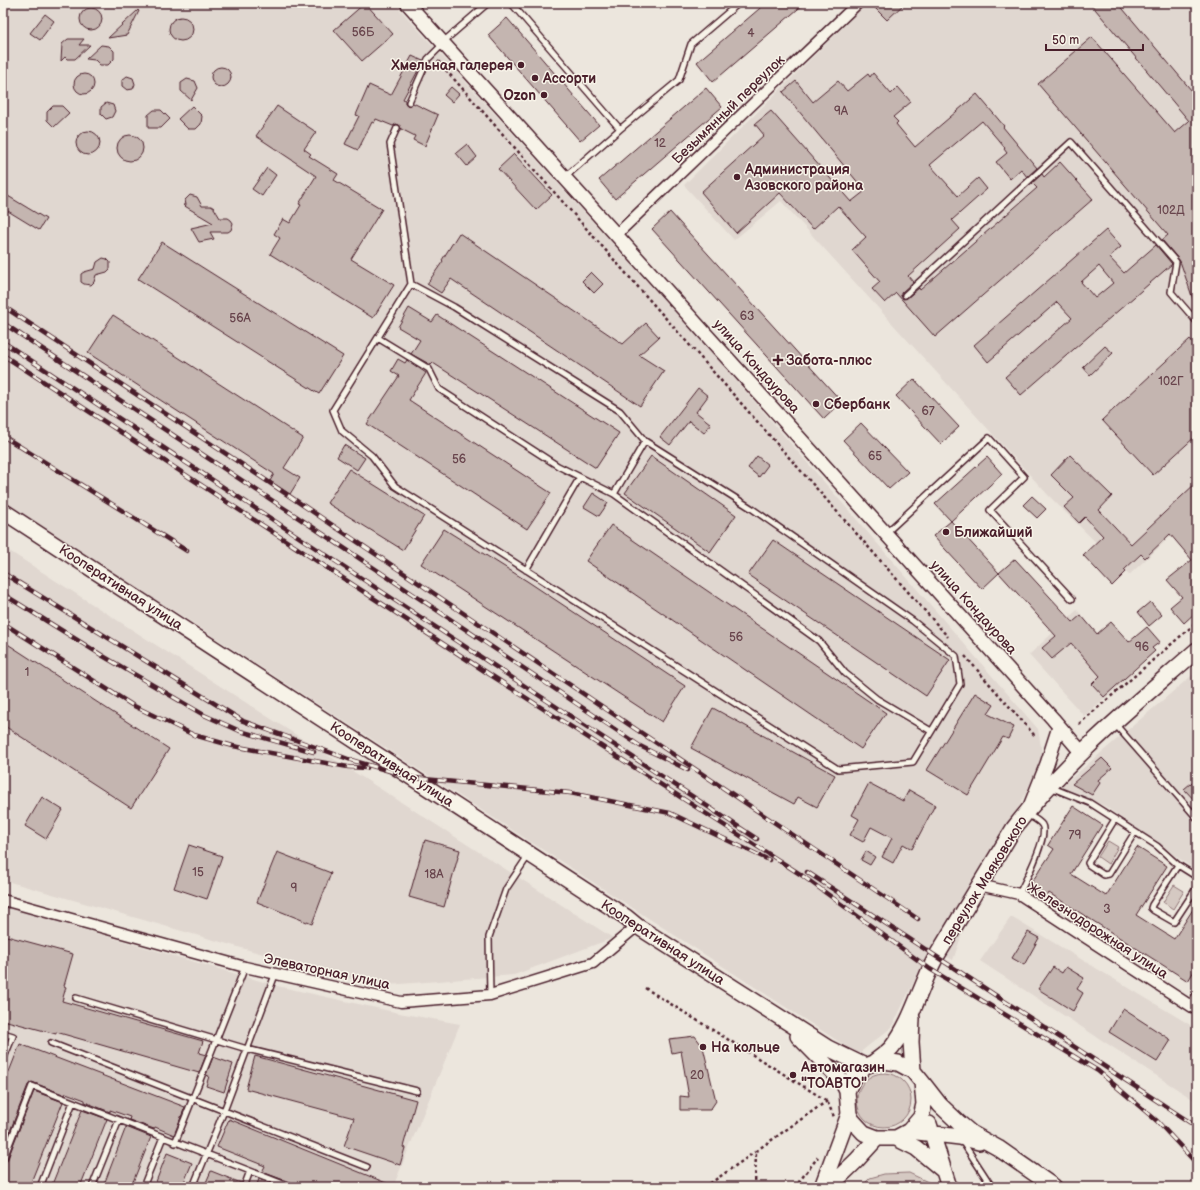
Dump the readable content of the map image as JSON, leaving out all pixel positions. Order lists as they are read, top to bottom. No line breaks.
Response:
{"streets":{"main road":["Кооперативная улица","переулок Маяковского"],"street":["Безымянный переулок","улица Кондаурова","Железнодорожная улица","Элеваторная улица"]},"crossings":[["Безымянный переулок","улица Кондаурова"],["улица Кондаурова","переулок Маяковского"],["Кооперативная улица","Элеваторная улица"],["переулок Маяковского","Железнодорожная улица"]],"places":{"other":["Хмельная галерея","Ассорти","Ozon","Администрация Азовского района","Сбербанк","Ближайший","На кольце","Автомагазин \"ТОАВТО\""],"health":["Забота-плюс"]},"house_numbers":["56Б","4","9А","12","102Д","63","56А","102Г","67","65","56","56","96","1","79","15","18А","9","3","20"],"scale_bar":"50 m"}
